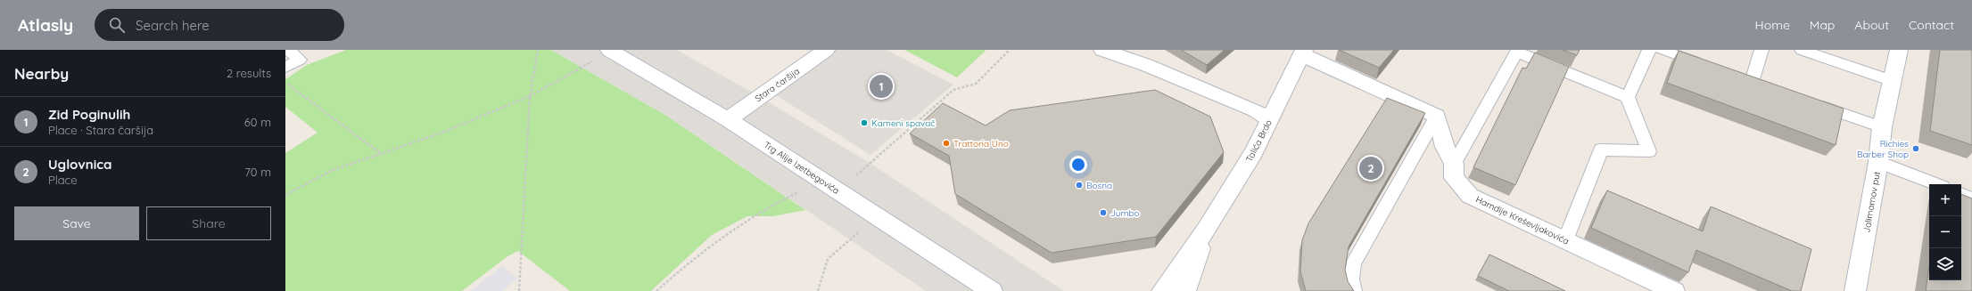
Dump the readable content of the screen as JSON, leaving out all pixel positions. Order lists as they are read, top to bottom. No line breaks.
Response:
{"streets":{"street":["Stara čaršija","Talića Brdo","Trg Alije Izetbegovića","Jalimamov put","Hamdije Kreševljakovića"]},"crossings":[["Stara čaršija","Trg Alije Izetbegovića"]],"places":["Kameni spavač","Trattoria Uno","Richies Barber Shop","Bosna","Jumbo"],"page":{"header":"Atlasly","search":"Search here","nav":["Home","Map","About","Contact"],"heading":["Nearby","2 results"],"pins":["1","2"],"list":[{"mark":"1","name":"Zid Poginulih","note":"Place · Stara čaršija","value":"60 m"},{"mark":"2","name":"Uglovnica","note":"Place","value":"70 m"}],"map_buttons":["+","−"],"buttons":["Save","Share"]}}
